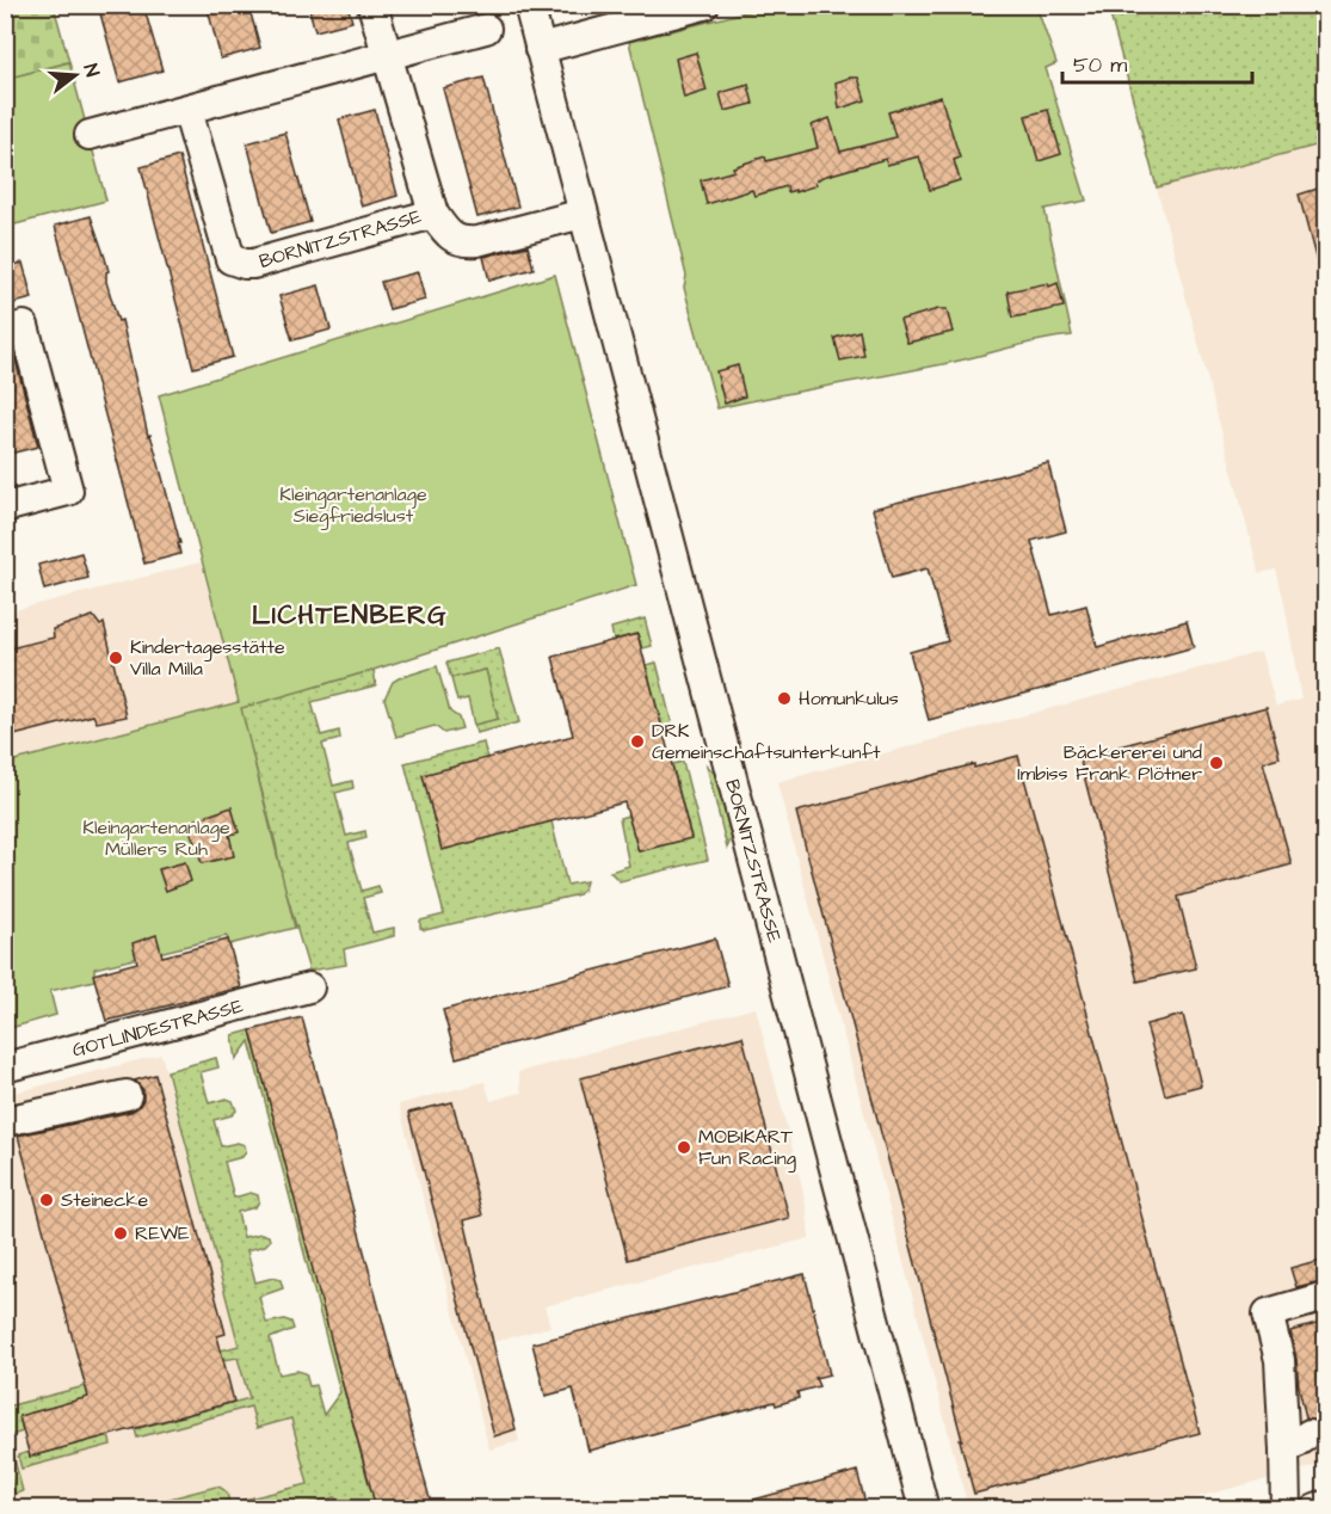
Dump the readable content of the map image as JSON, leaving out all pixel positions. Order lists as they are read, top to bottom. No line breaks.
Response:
{"streets":{"street":["BORNITZSTRASSE","GOTLINDESTRASSE"]},"districts":["LICHTENBERG"],"parks":["Kleingartenanlage Siegfriedslust","Kleingartenanlage Müllers Ruh"],"places":["Kindertagesstätte Villa Milla","Homunkulus","DRK Gemeinschaftsunterkunft","Bäckererei und Imbiss Frank Plötner","MOBIKART Fun Racing","Steinecke","REWE"],"scale_bar":"50 m","north":"right"}
